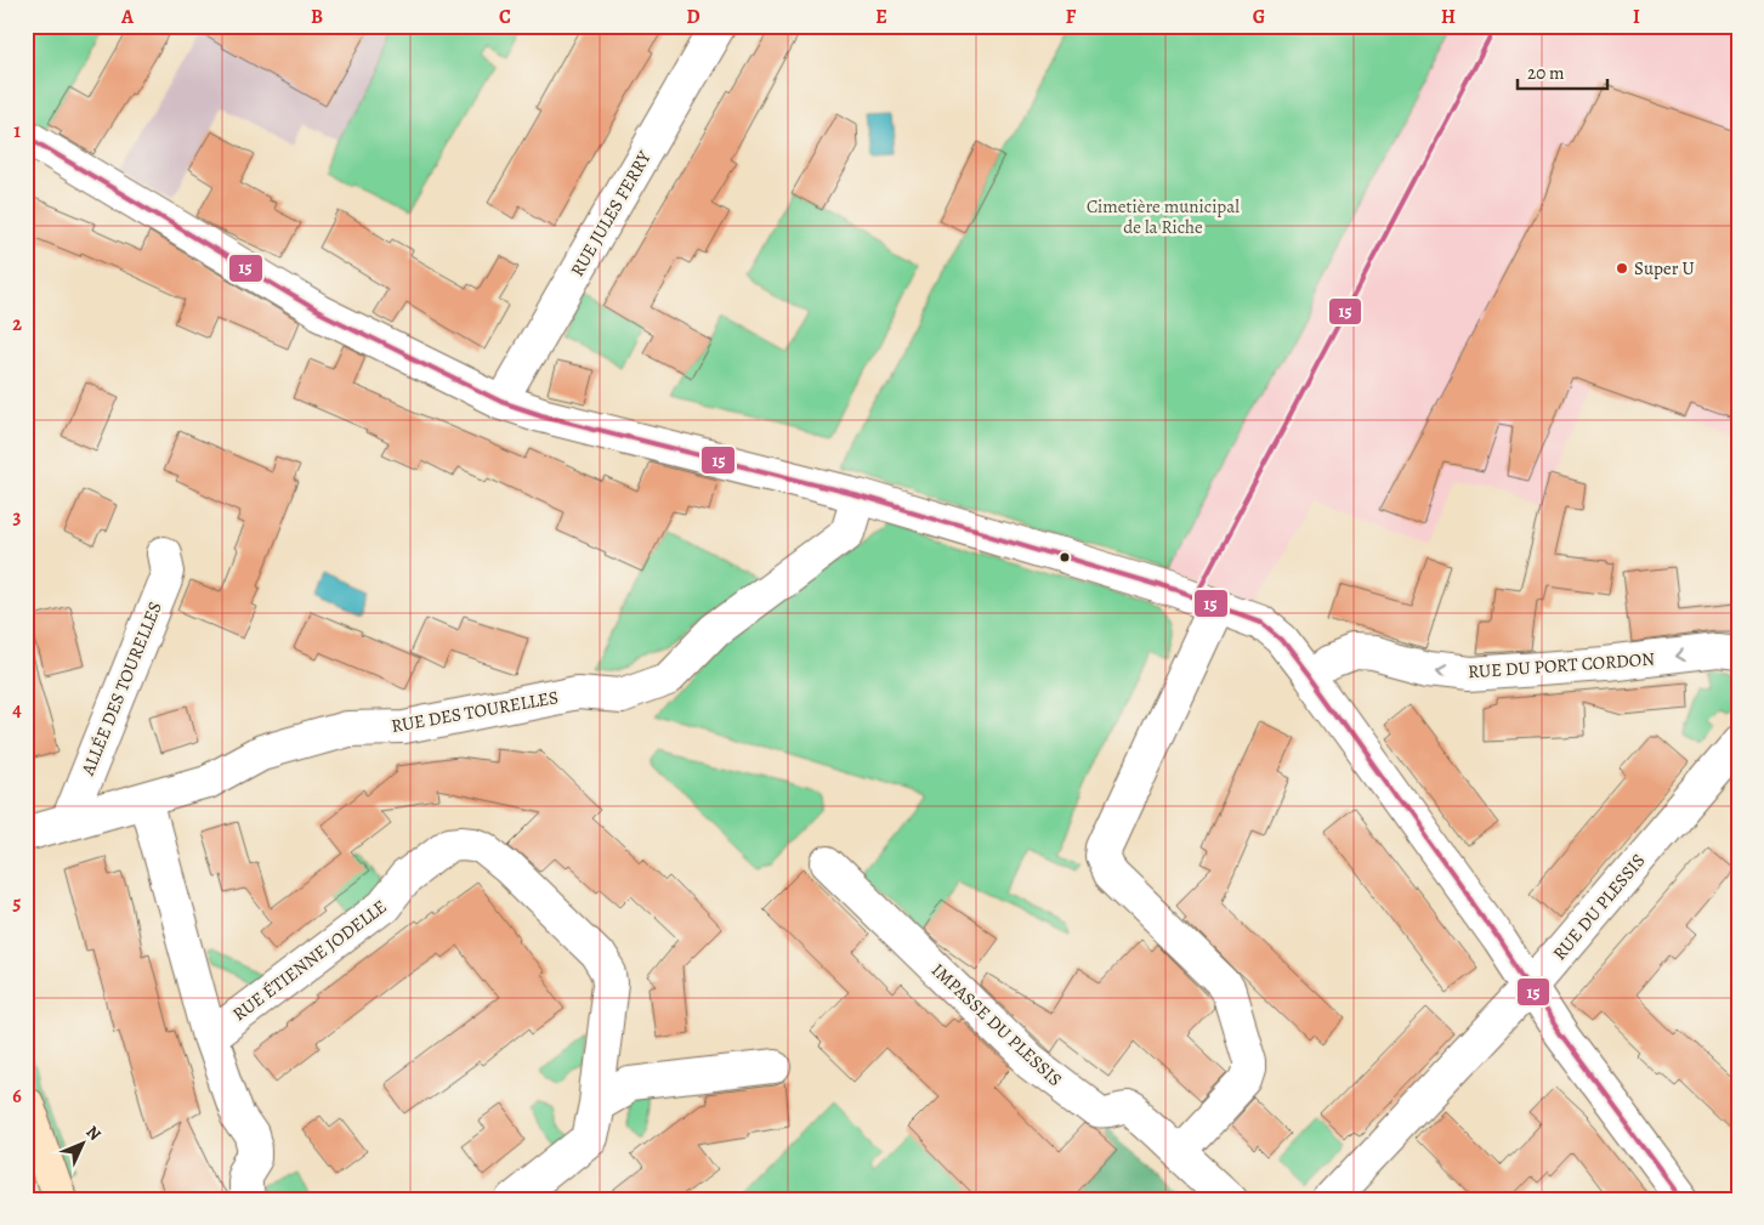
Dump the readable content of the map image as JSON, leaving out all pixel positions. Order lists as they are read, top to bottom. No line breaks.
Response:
{"streets":{"street":["RUE JULES FERRY","RUE DU PORT CORDON","ALLÉE DES TOURELLES","RUE DES TOURELLES","RUE DU PLESSIS","RUE ÉTIENNE JODELLE","IMPASSE DU PLESSIS"]},"crossings":[["ALLÉE DES TOURELLES","RUE DES TOURELLES"],["RUE DES TOURELLES","RUE ÉTIENNE JODELLE"]],"one_way":["RUE DU PORT CORDON"],"parks":["Cimetière municipal de la Riche"],"places":["Super U"],"lines":["transit line 15"],"scale_bar":"20 m","north":"top right","grid":{"columns":["A","B","C","D","E","F","G","H","I"],"rows":["1","2","3","4","5","6"]}}
